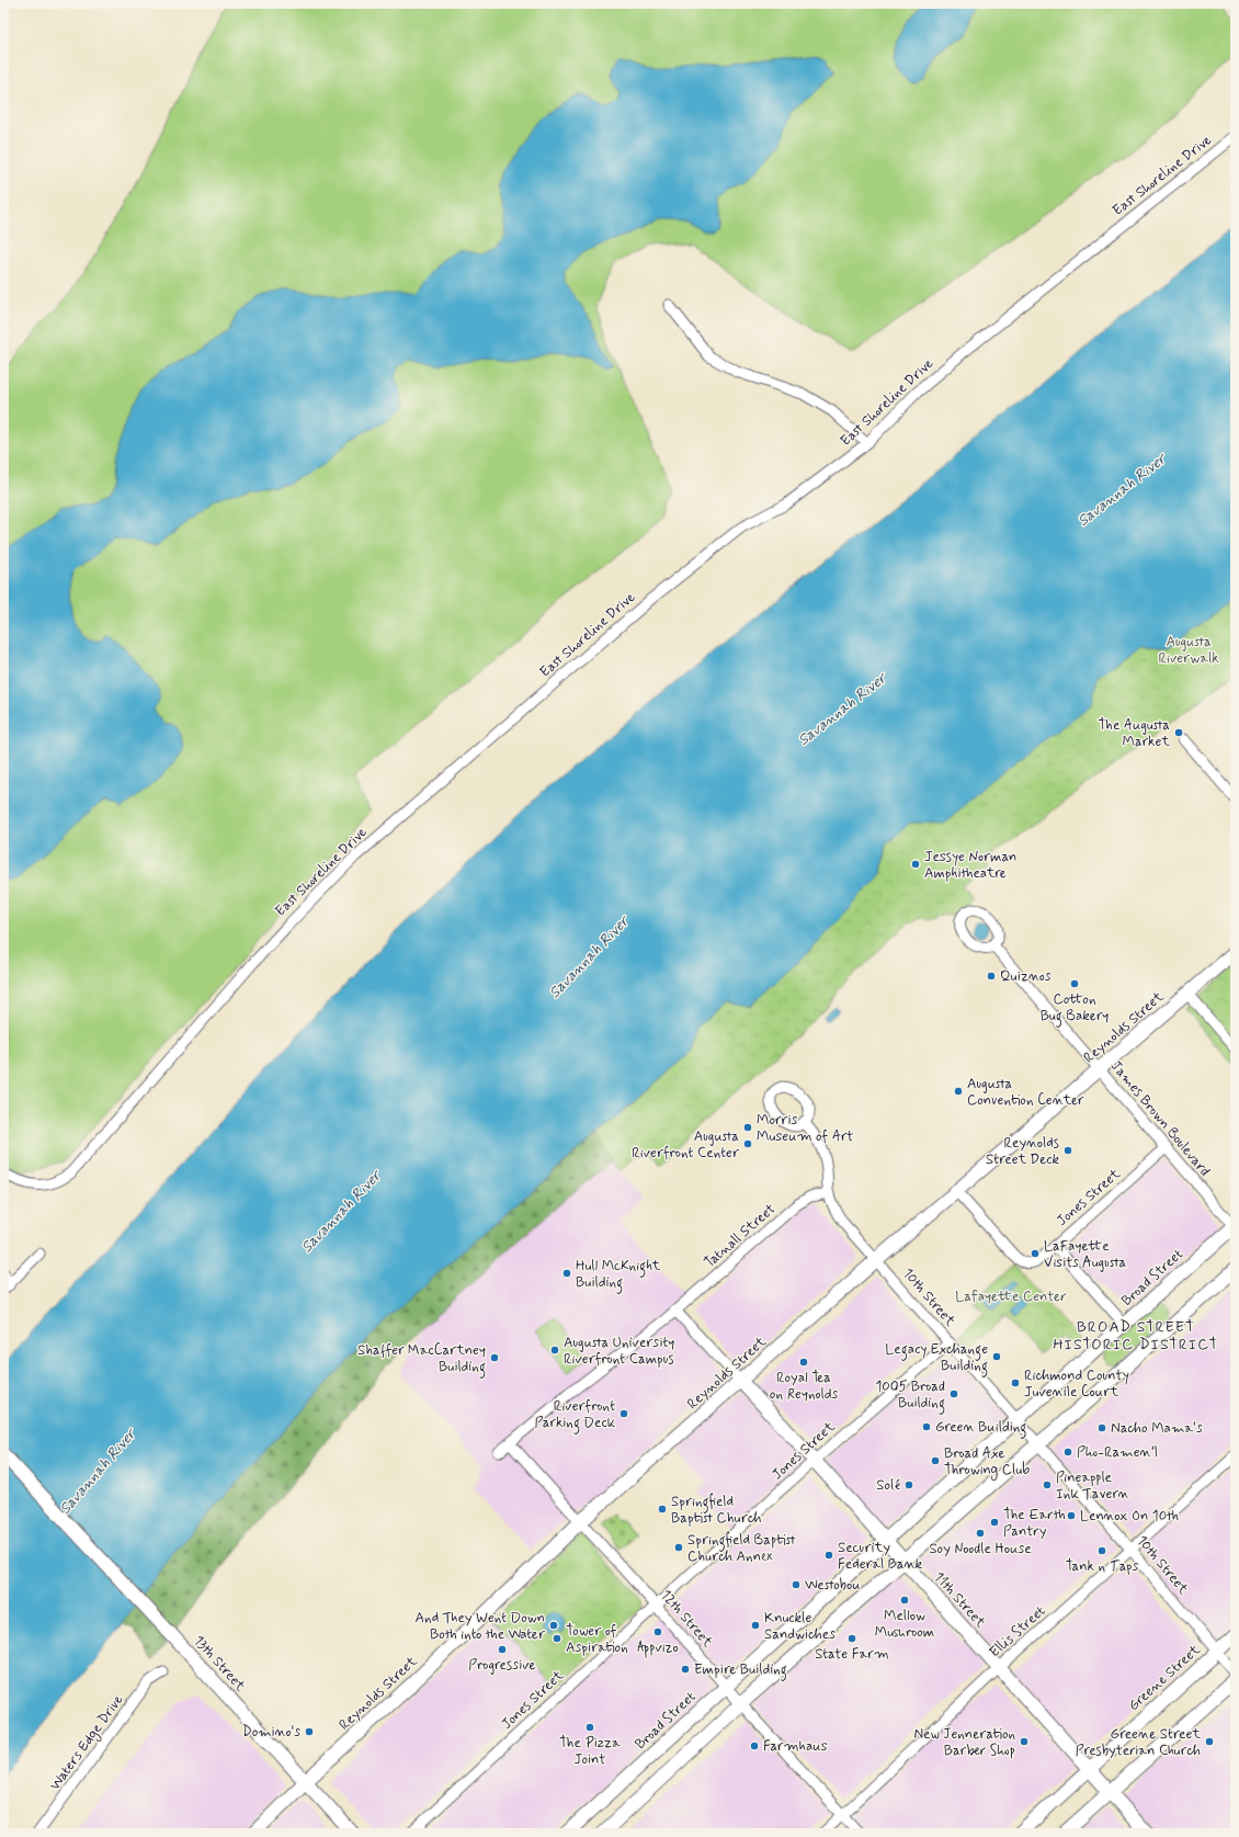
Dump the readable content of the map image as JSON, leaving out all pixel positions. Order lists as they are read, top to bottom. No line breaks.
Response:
{"streets":{"main road":["Reynolds Street","Broad Street","11th Street","13th Street","Greene Street"],"street":["East Shoreline Drive","James Brown Boulevard","Jones Street","Tatnall Street","10th Street","12th Street","Ellis Street","Waters Edge Drive"]},"crossings":[["Reynolds Street","James Brown Boulevard"],["Reynolds Street","Jones Street"],["Reynolds Street","10th Street"],["Reynolds Street","11th Street"],["Reynolds Street","12th Street"],["Reynolds Street","13th Street"],["James Brown Boulevard","Jones Street"],["James Brown Boulevard","Broad Street"],["Jones Street","10th Street"],["Jones Street","11th Street"],["Jones Street","12th Street"],["Tatnall Street","10th Street"],["Tatnall Street","11th Street"],["Tatnall Street","12th Street"],["Broad Street","10th Street"],["Broad Street","11th Street"],["Broad Street","12th Street"],["10th Street","Ellis Street"],["10th Street","Greene Street"],["11th Street","Ellis Street"],["11th Street","Greene Street"],["12th Street","Ellis Street"]],"districts":["BROAD STREET HISTORIC DISTRICT"],"water":["Savannah River"],"parks":["Augusta Riverwalk","Lafayette Center"],"places":["The Augusta Market","Jessye Norman Amphitheatre","Quiznos","Cotton Bug Bakery","Augusta Convention Center","Morris Museum of Art","Augusta Riverfront Center","Reynolds Street Deck","LaFayette Visits Augusta","Hull McKnight Building","Augusta University Riverfront Campus","Legacy Exchange Building","Shaffer MacCartney Building","Royal Tea on Reynolds","Richmond County Juvenile Court","1005 Broad Building","Riverfront Parking Deck","Green Building","Nacho Mama's","Pho-Ramen’l","Broad Axe Throwing Club","Solé","Pineapple Ink Tavern","Springfield Baptist Church","Lennox On 10th","The Earth Pantry","Soy Noodle House","Springfield Baptist Church Annex","Tank n Taps","Security Federal Bank","Westobou","Mellow Mushroom","And They Went Down Both into the Water","Knuckle Sandwiches","Appvizo","Tower of Aspiration","State Farm","Progressive","Empire Building","The Pizza Joint","Domino's","New Jenneration Barber Shop","Greene Street Presbyterian Church","Farmhaus"]}
